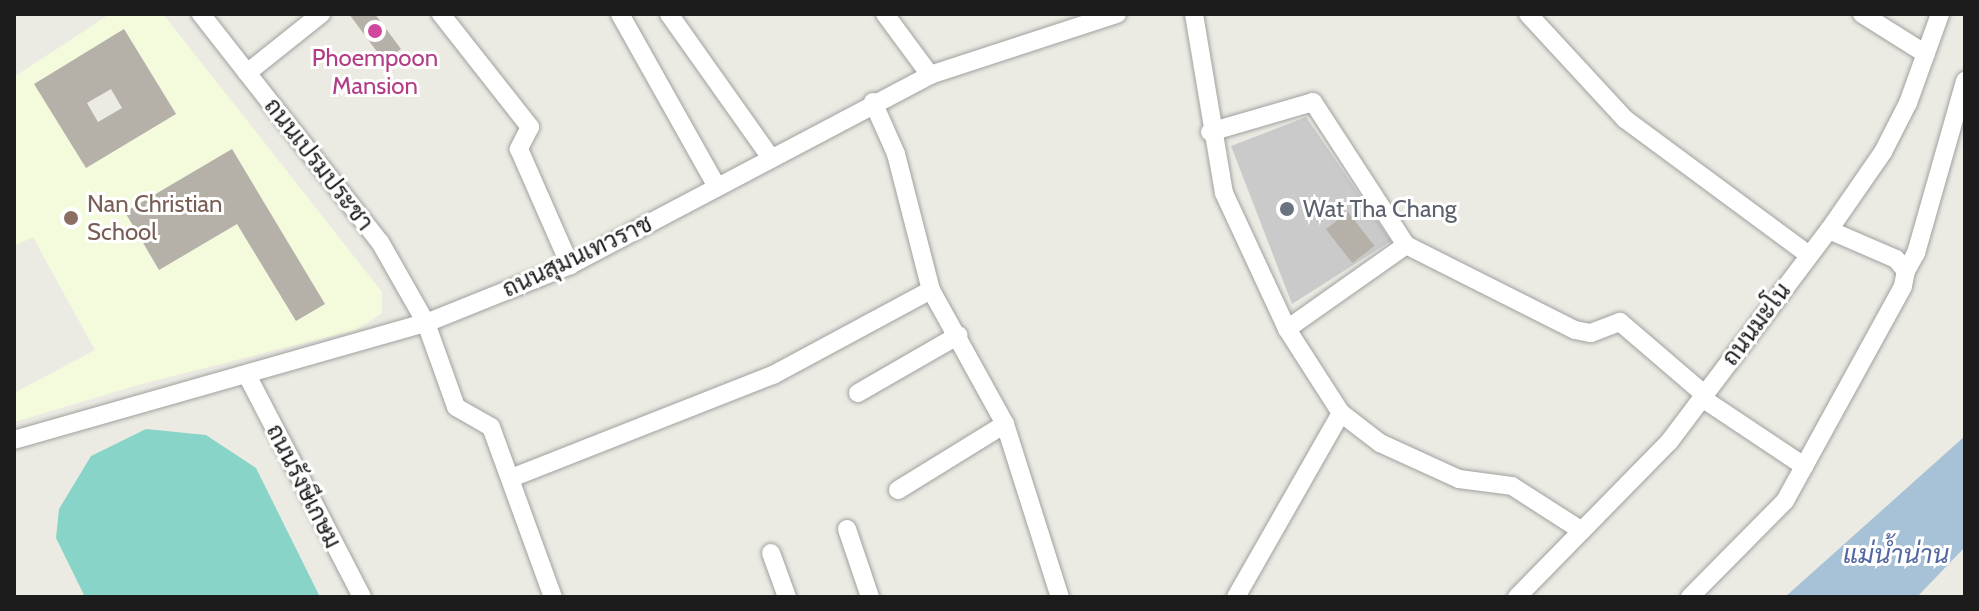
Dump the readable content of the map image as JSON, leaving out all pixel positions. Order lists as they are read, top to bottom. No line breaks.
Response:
{"streets":{"street":["ถนนเปรมประชา","ถนนสุมนเทวราช","ถนนมะโน","ถนนรังษีเกษม"]},"crossings":[["ถนนเปรมประชา","ถนนสุมนเทวราช"],["ถนนสุมนเทวราช","ถนนรังษีเกษม"]],"water":["แม่น้ำน่าน"],"places":["Phoempoon Mansion","Wat Tha Chang","Nan Christian School"]}
